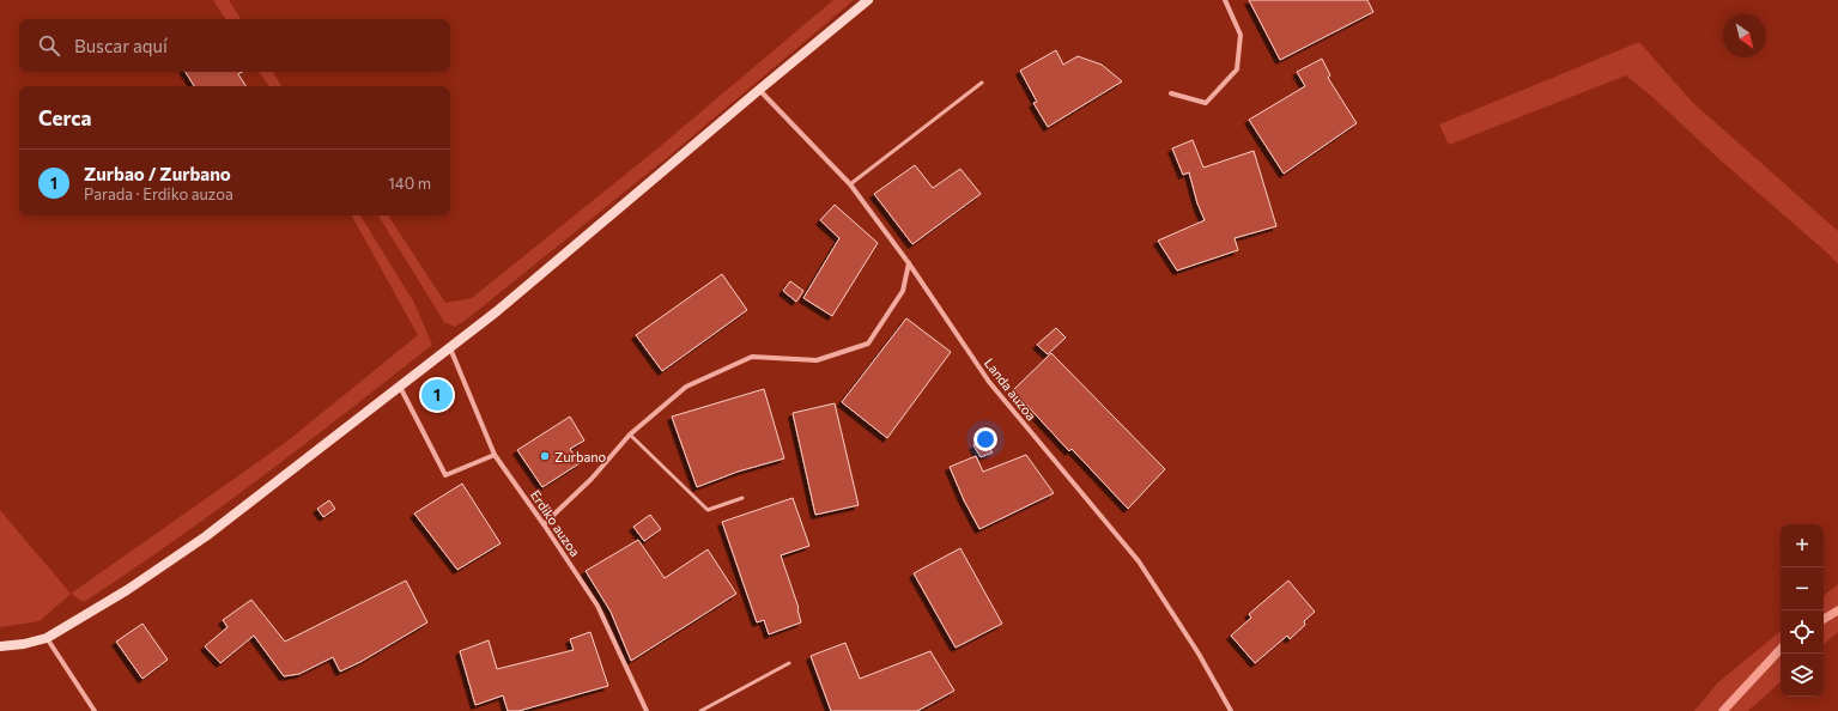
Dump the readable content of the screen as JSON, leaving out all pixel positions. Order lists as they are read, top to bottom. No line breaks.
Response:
{"streets":{"street":["Landa auzoa","Erdiko auzoa"]},"places":["Zurbano"],"north":"bottom right","page":{"search":"Buscar aquí","heading":"Cerca","list":[{"mark":"1","name":"Zurbao / Zurbano","note":"Parada · Erdiko auzoa","value":"140 m"}],"pins":"1","map_buttons":["+","−"]}}
